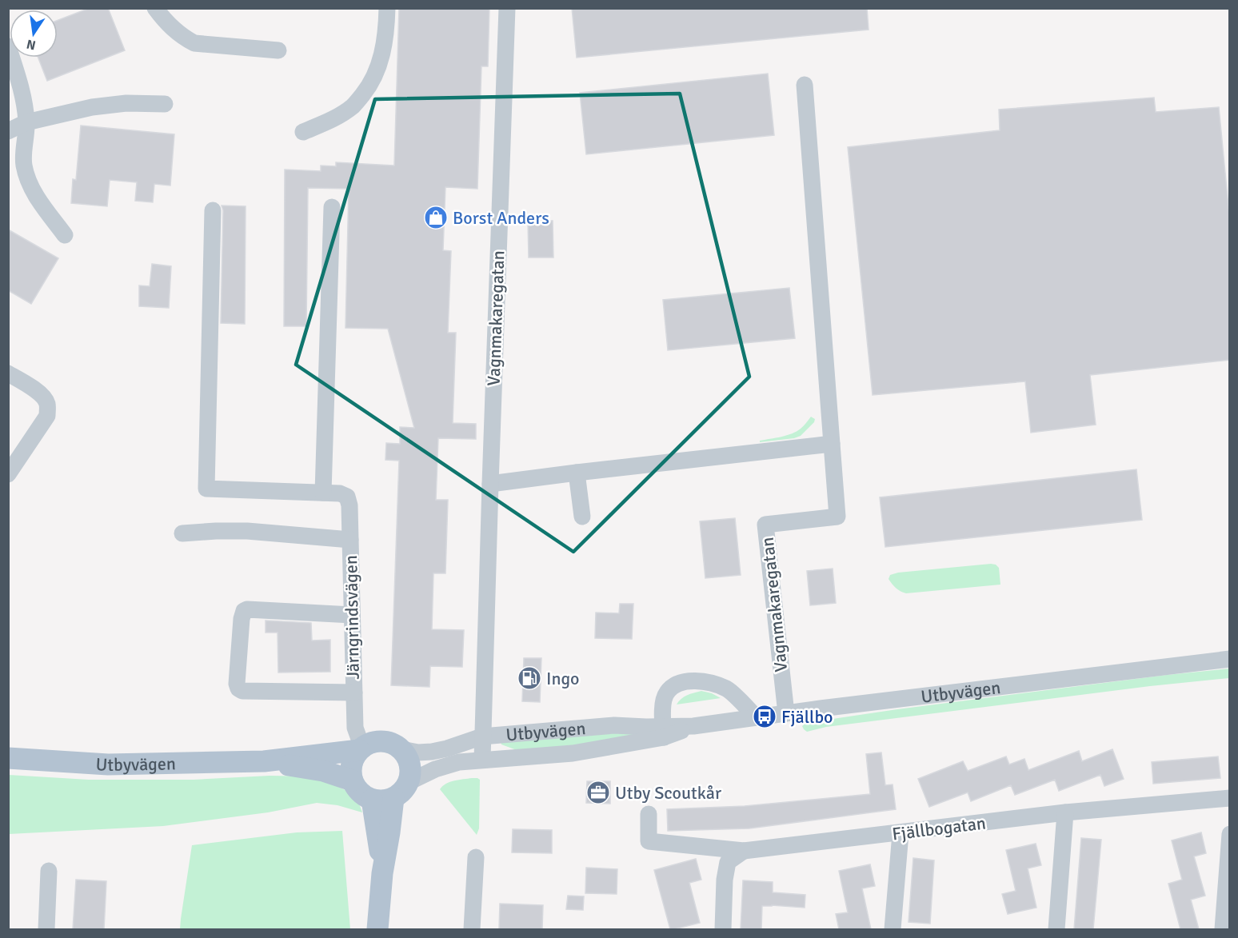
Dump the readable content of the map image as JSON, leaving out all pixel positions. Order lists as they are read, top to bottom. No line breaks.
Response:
{"streets":{"main road":["Utbyvägen"],"street":["Vagnmakaregatan","Järngrindsvägen","Fjällbogatan"]},"crossings":[["Vagnmakaregatan","Utbyvägen"],["Järngrindsvägen","Utbyvägen"]],"places":{"shop":["Borst Anders"],"fuel station":["Ingo"],"bus stop":["Fjällbo"],"office":["Utby Scoutkår"]},"north":"bottom"}
